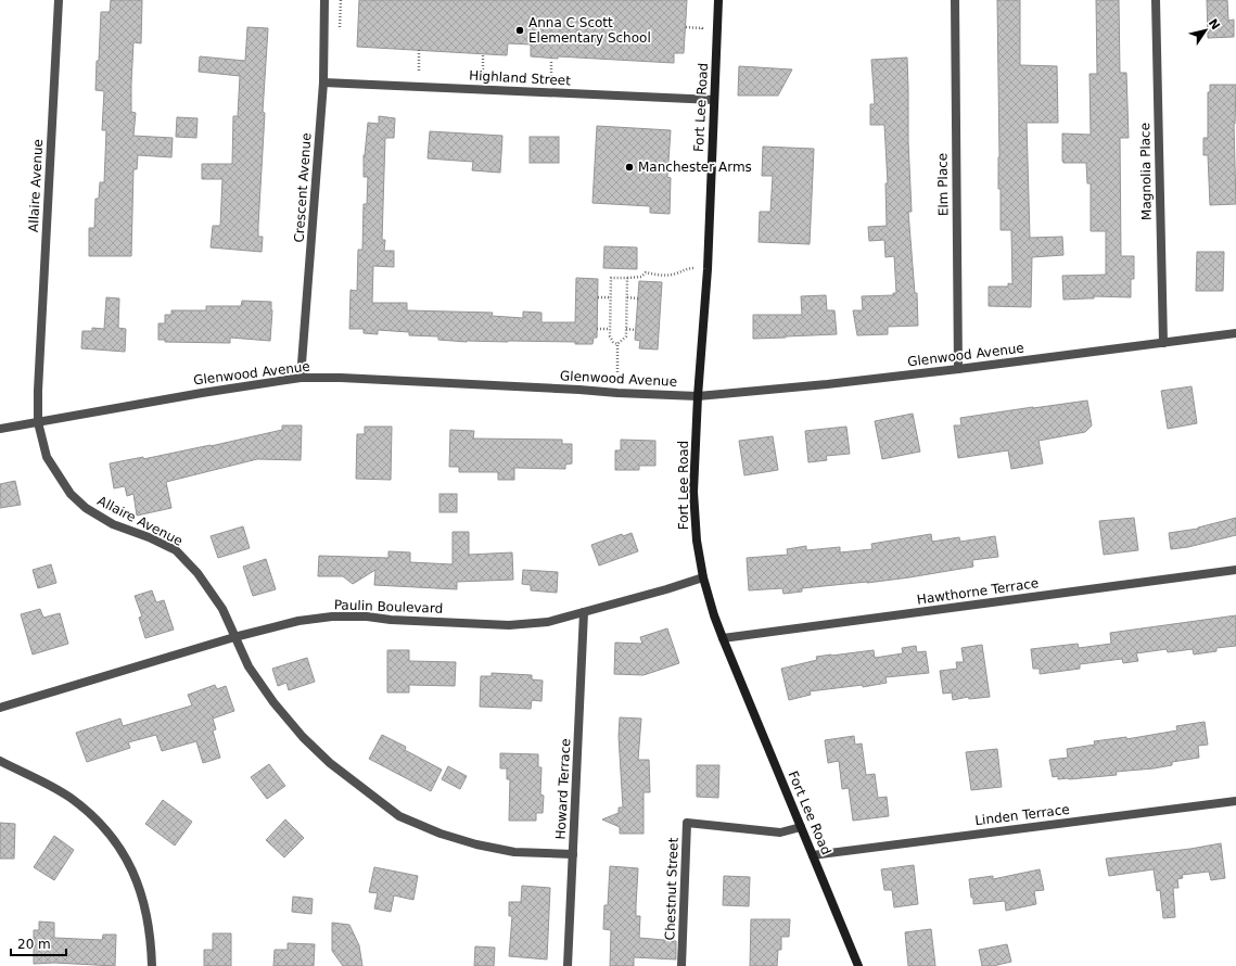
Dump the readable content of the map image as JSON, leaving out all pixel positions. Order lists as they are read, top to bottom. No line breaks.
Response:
{"streets":{"main road":["Fort Lee Road"],"street":["Highland Street","Magnolia Place","Elm Place","Allaire Avenue","Crescent Avenue","Glenwood Avenue","Hawthorne Terrace","Paulin Boulevard","Howard Terrace","Linden Terrace","Chestnut Street"]},"crossings":[["Highland Street","Fort Lee Road"],["Highland Street","Crescent Avenue"],["Fort Lee Road","Glenwood Avenue"],["Fort Lee Road","Hawthorne Terrace"],["Fort Lee Road","Paulin Boulevard"],["Fort Lee Road","Linden Terrace"],["Fort Lee Road","Chestnut Street"],["Magnolia Place","Glenwood Avenue"],["Elm Place","Glenwood Avenue"],["Allaire Avenue","Glenwood Avenue"],["Allaire Avenue","Paulin Boulevard"],["Allaire Avenue","Howard Terrace"],["Crescent Avenue","Glenwood Avenue"],["Paulin Boulevard","Howard Terrace"]],"places":["Anna C Scott Elementary School","Manchester Arms"],"scale_bar":"20 m","north":"top right"}
